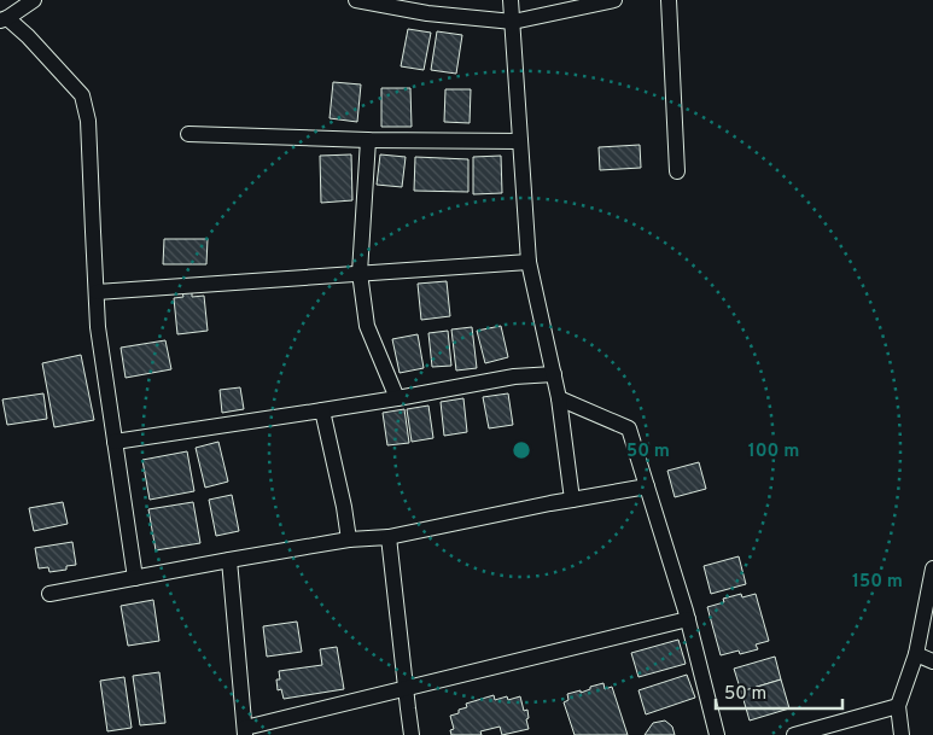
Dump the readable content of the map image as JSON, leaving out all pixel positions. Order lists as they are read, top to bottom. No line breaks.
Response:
{"scale_bar":"50 m","rings":["50 m","100 m","150 m"]}
